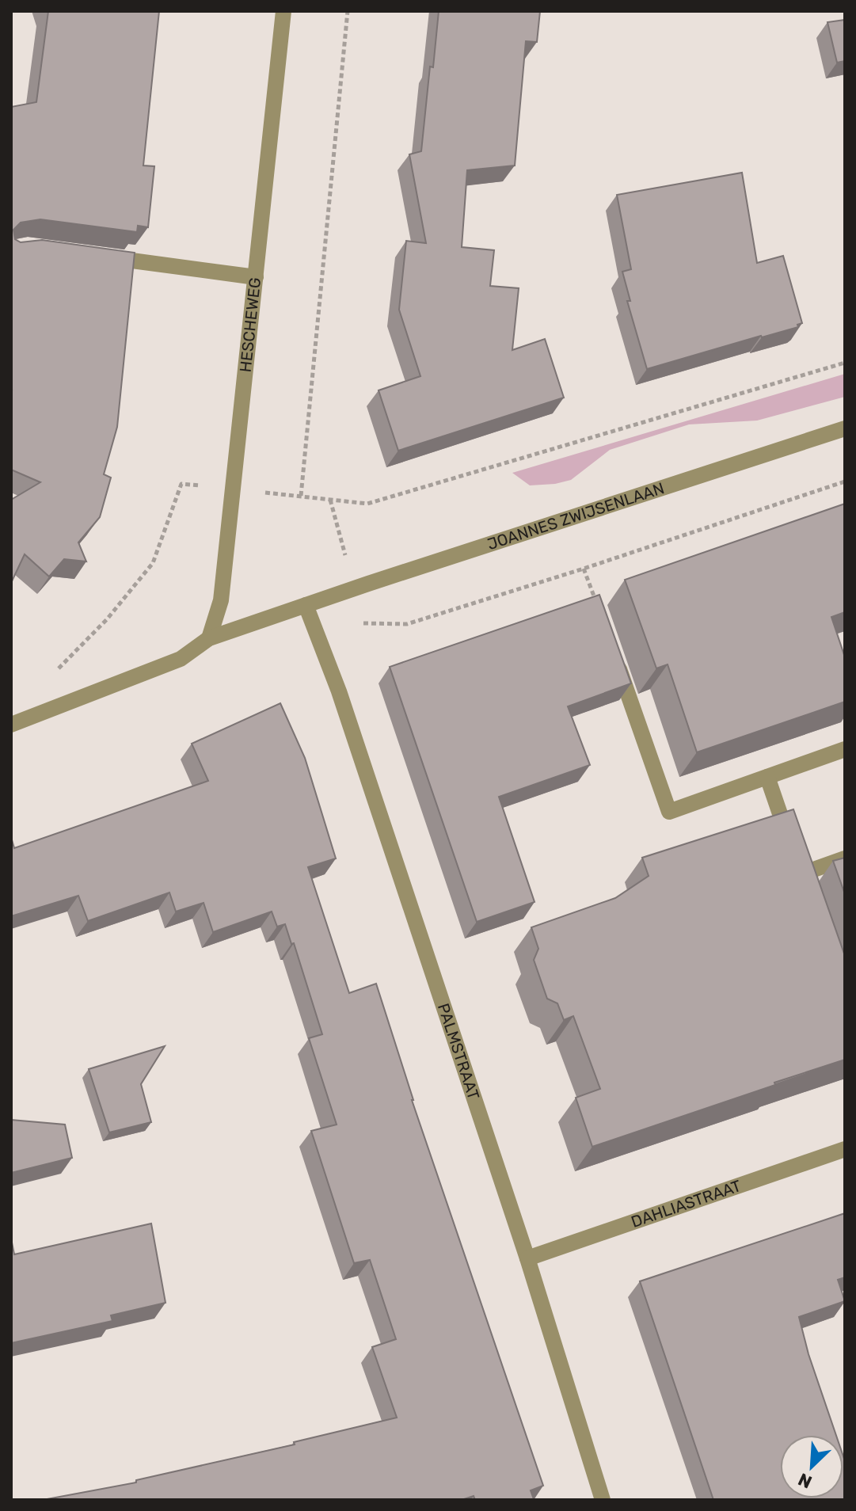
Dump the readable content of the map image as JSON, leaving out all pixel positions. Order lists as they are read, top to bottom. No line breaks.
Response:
{"streets":{"street":["HESCHEWEG","JOANNES ZWIJSENLAAN","PALMSTRAAT","DAHLIASTRAAT"]},"crossings":[["JOANNES ZWIJSENLAAN","PALMSTRAAT"],["PALMSTRAAT","DAHLIASTRAAT"]],"north":"bottom left"}
